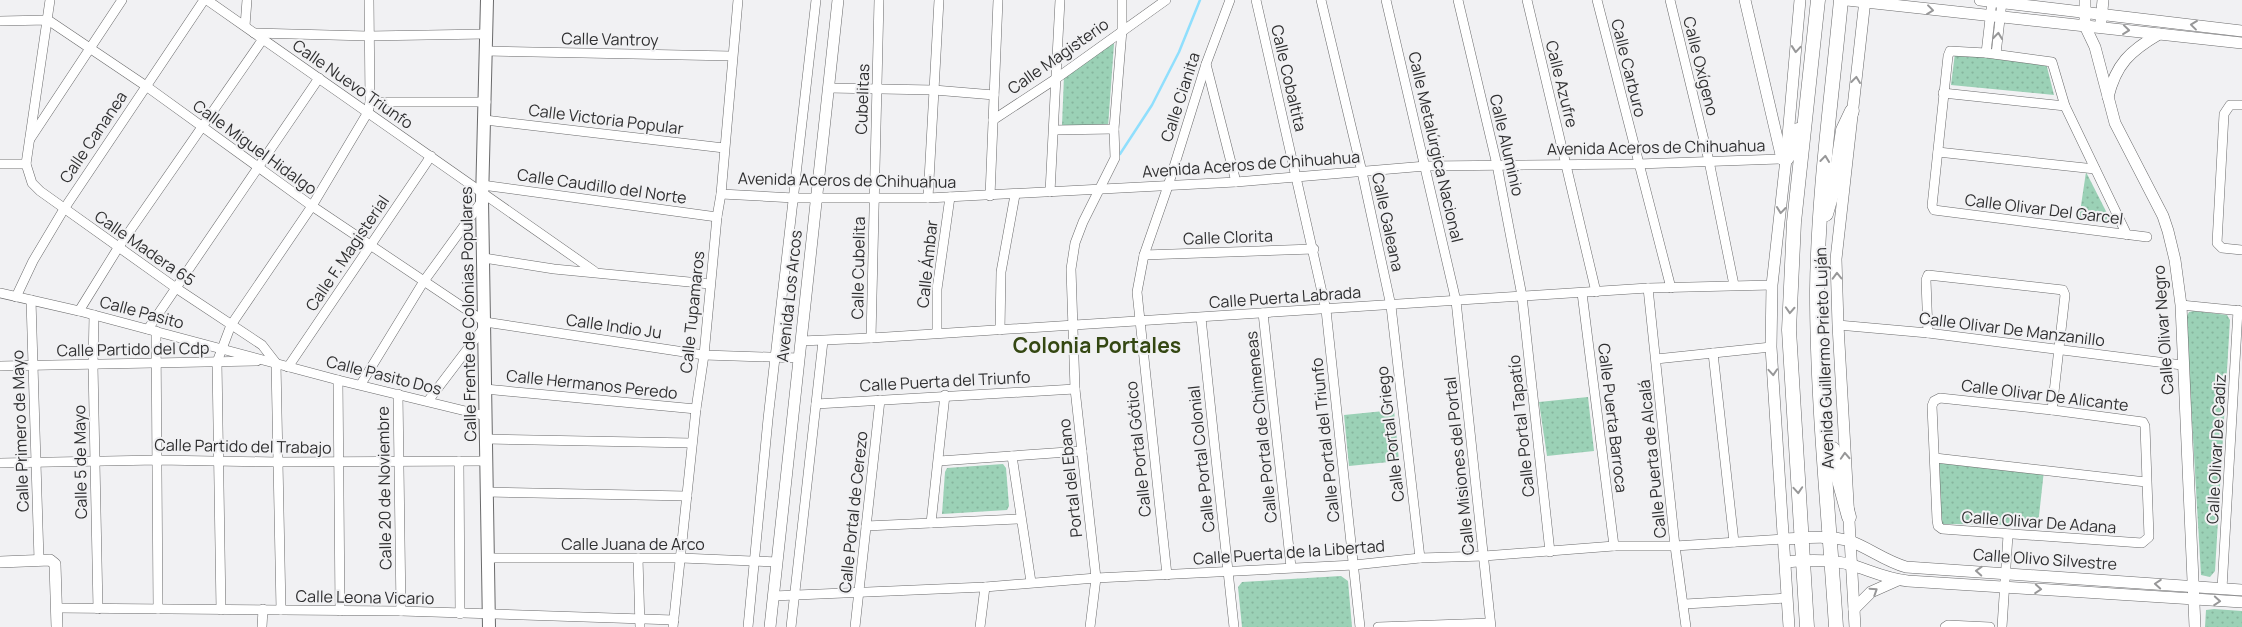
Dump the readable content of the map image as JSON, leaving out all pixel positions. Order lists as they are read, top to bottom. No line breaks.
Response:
{"streets":{"main road":["Calle Frente de Colonias Populares","Avenida Guillermo Prieto Luján"],"street":["Calle Vantroy","Calle Magisterio","Calle Oxígeno","Calle Carburo","Calle Cobaltita","Calle Nuevo Triunfo","Calle Azufre","Calle Cianita","Cubelitas","Calle Victoria Popular","Calle Cananea","Calle Aluminio","Calle Miguel Hidalgo","Calle Metalúrgica Nacional","Avenida Aceros de Chihuahua","Calle Caudillo del Norte","Calle Olivar Del Garcel","Calle Galeana","Calle Clorita","Calle Madera 65","Calle F. Magisterial","Calle Ámbar","Calle Cubelita","Avenida Los Arcos","Calle Puerta Labrada","Calle Pasito","Calle Tupamaros","Calle Indio Ju","Calle Olivar De Manzanillo","Calle Olivar Negro","Calle Partido del Cdp","Calle Pasito Dos","Calle Puerta del Triunfo","Calle Hermanos Peredo","Calle Olivar De Alicante","Calle Puerta Barroca","Calle Portal Tapatío","Calle Portal de Chimeneas","Calle Primero de Mayo","Calle Portal Griego","Calle Portal del Triunfo","Calle Partido del Trabajo","Calle Portal Gótico","Calle Olivar De Cadiz","Calle Portal Colonial","Calle Puerta de Alcalá","Calle 5 de Mayo","Calle Misiones del Portal","Portal del Ebano","Calle 20 de Noviembre","Calle Portal de Cerezo","Calle Olivar De Adana","Calle Juana de Arco","Calle Puerta de la Libertad","Calle Olivo Silvestre","Calle Leona Vicario"]},"crossings":[["Calle Vantroy","Calle Tupamaros"],["Calle Vantroy","Calle Frente de Colonias Populares"],["Calle Magisterio","Portal del Ebano"],["Calle Oxígeno","Avenida Aceros de Chihuahua"],["Calle Oxígeno","Calle Puerta Labrada"],["Calle Carburo","Avenida Aceros de Chihuahua"],["Calle Carburo","Calle Puerta Labrada"],["Calle Cobaltita","Avenida Aceros de Chihuahua"],["Calle Cobaltita","Calle Clorita"],["Calle Cobaltita","Calle Puerta Labrada"],["Calle Cobaltita","Calle Portal del Triunfo"],["Calle Nuevo Triunfo","Calle Cananea"],["Calle Nuevo Triunfo","Calle Caudillo del Norte"],["Calle Nuevo Triunfo","Calle F. Magisterial"],["Calle Nuevo Triunfo","Calle Frente de Colonias Populares"],["Calle Azufre","Avenida Aceros de Chihuahua"],["Calle Azufre","Calle Puerta Labrada"],["Calle Cianita","Avenida Aceros de Chihuahua"],["Calle Cianita","Calle Clorita"],["Calle Cianita","Calle Puerta Labrada"],["Calle Cianita","Calle Portal Gótico"],["Cubelitas","Avenida Aceros de Chihuahua"],["Cubelitas","Calle Cubelita"],["Calle Victoria Popular","Calle Tupamaros"],["Calle Victoria Popular","Calle Frente de Colonias Populares"],["Calle Cananea","Calle Miguel Hidalgo"],["Calle Cananea","Calle Madera 65"],["Calle Cananea","Calle Pasito"],["Calle Aluminio","Avenida Aceros de Chihuahua"],["Calle Aluminio","Calle Puerta Labrada"],["Calle Aluminio","Calle Portal Tapatío"],["Calle Miguel Hidalgo","Calle F. Magisterial"],["Calle Miguel Hidalgo","Calle Frente de Colonias Populares"],["Calle Miguel Hidalgo","Calle Indio Ju"],["Calle Metalúrgica Nacional","Avenida Aceros de Chihuahua"],["Calle Metalúrgica Nacional","Calle Puerta Labrada"],["Calle Metalúrgica Nacional","Calle Misiones del Portal"],["Avenida Aceros de Chihuahua","Calle Galeana"],["Avenida Aceros de Chihuahua","Calle Ámbar"],["Avenida Aceros de Chihuahua","Calle Cubelita"],["Avenida Aceros de Chihuahua","Avenida Los Arcos"],["Avenida Aceros de Chihuahua","Calle Tupamaros"],["Avenida Aceros de Chihuahua","Portal del Ebano"],["Calle Caudillo del Norte","Calle Tupamaros"],["Calle Caudillo del Norte","Calle Frente de Colonias Populares"],["Calle Galeana","Calle Puerta Labrada"],["Calle Galeana","Calle Portal Griego"],["Calle Madera 65","Calle Pasito"],["Calle Madera 65","Calle Partido del Cdp"],["Calle Madera 65","Calle Pasito Dos"],["Calle F. Magisterial","Calle Pasito Dos"],["Calle Ámbar","Calle Puerta Labrada"],["Calle Cubelita","Calle Puerta Labrada"],["Avenida Los Arcos","Calle Puerta Labrada"],["Avenida Los Arcos","Calle Indio Ju"],["Avenida Los Arcos","Calle Juana de Arco"],["Calle Puerta Labrada","Calle Puerta Barroca"],["Calle Puerta Labrada","Calle Portal Tapatío"],["Calle Puerta Labrada","Calle Portal de Chimeneas"],["Calle Puerta Labrada","Calle Portal Griego"],["Calle Puerta Labrada","Calle Portal del Triunfo"],["Calle Puerta Labrada","Calle Portal Gótico"],["Calle Puerta Labrada","Calle Portal Colonial"],["Calle Puerta Labrada","Calle Puerta de Alcalá"],["Calle Puerta Labrada","Calle Misiones del Portal"],["Calle Puerta Labrada","Portal del Ebano"],["Calle Pasito","Calle Partido del Cdp"],["Calle Pasito","Calle Pasito Dos"],["Calle Pasito","Calle Primero de Mayo"],["Calle Pasito","Calle 5 de Mayo"],["Calle Tupamaros","Calle Indio Ju"],["Calle Tupamaros","Calle Hermanos Peredo"],["Calle Tupamaros","Calle Juana de Arco"],["Calle Tupamaros","Calle Leona Vicario"],["Calle Frente de Colonias Populares","Calle Indio Ju"],["Calle Frente de Colonias Populares","Calle Pasito Dos"],["Calle Frente de Colonias Populares","Calle Hermanos Peredo"],["Calle Frente de Colonias Populares","Calle Partido del Trabajo"],["Calle Frente de Colonias Populares","Calle Juana de Arco"],["Calle Frente de Colonias Populares","Calle Leona Vicario"],["Calle Olivar De Manzanillo","Calle Olivar Negro"],["Calle Olivar De Manzanillo","Avenida Guillermo Prieto Luján"],["Calle Olivar Negro","Calle Olivo Silvestre"],["Calle Partido del Cdp","Calle Pasito Dos"],["Calle Partido del Cdp","Calle Primero de Mayo"],["Calle Partido del Cdp","Calle 5 de Mayo"],["Avenida Guillermo Prieto Luján","Calle Olivo Silvestre"],["Calle Pasito Dos","Calle 20 de Noviembre"],["Calle Puerta del Triunfo","Portal del Ebano"],["Calle Puerta del Triunfo","Calle Portal de Cerezo"],["Calle Olivar De Alicante","Calle Olivar De Adana"],["Calle Puerta Barroca","Calle Puerta de la Libertad"],["Calle Portal Tapatío","Calle Puerta de la Libertad"],["Calle Portal de Chimeneas","Calle Puerta de la Libertad"],["Calle Primero de Mayo","Calle Partido del Trabajo"],["Calle Portal Griego","Calle Puerta de la Libertad"],["Calle Portal del Triunfo","Calle Puerta de la Libertad"],["Calle Partido del Trabajo","Calle 5 de Mayo"],["Calle Partido del Trabajo","Calle 20 de Noviembre"],["Calle Portal Gótico","Calle Puerta de la Libertad"],["Calle Olivar De Cadiz","Calle Olivo Silvestre"],["Calle Portal Colonial","Calle Puerta de la Libertad"],["Calle Puerta de Alcalá","Calle Puerta de la Libertad"],["Calle 5 de Mayo","Calle Leona Vicario"],["Calle Misiones del Portal","Calle Puerta de la Libertad"],["Portal del Ebano","Calle Puerta de la Libertad"],["Calle 20 de Noviembre","Calle Leona Vicario"],["Calle Portal de Cerezo","Calle Puerta de la Libertad"],["Calle Puerta de la Libertad","Calle Olivo Silvestre"]],"districts":["Colonia Portales"]}
